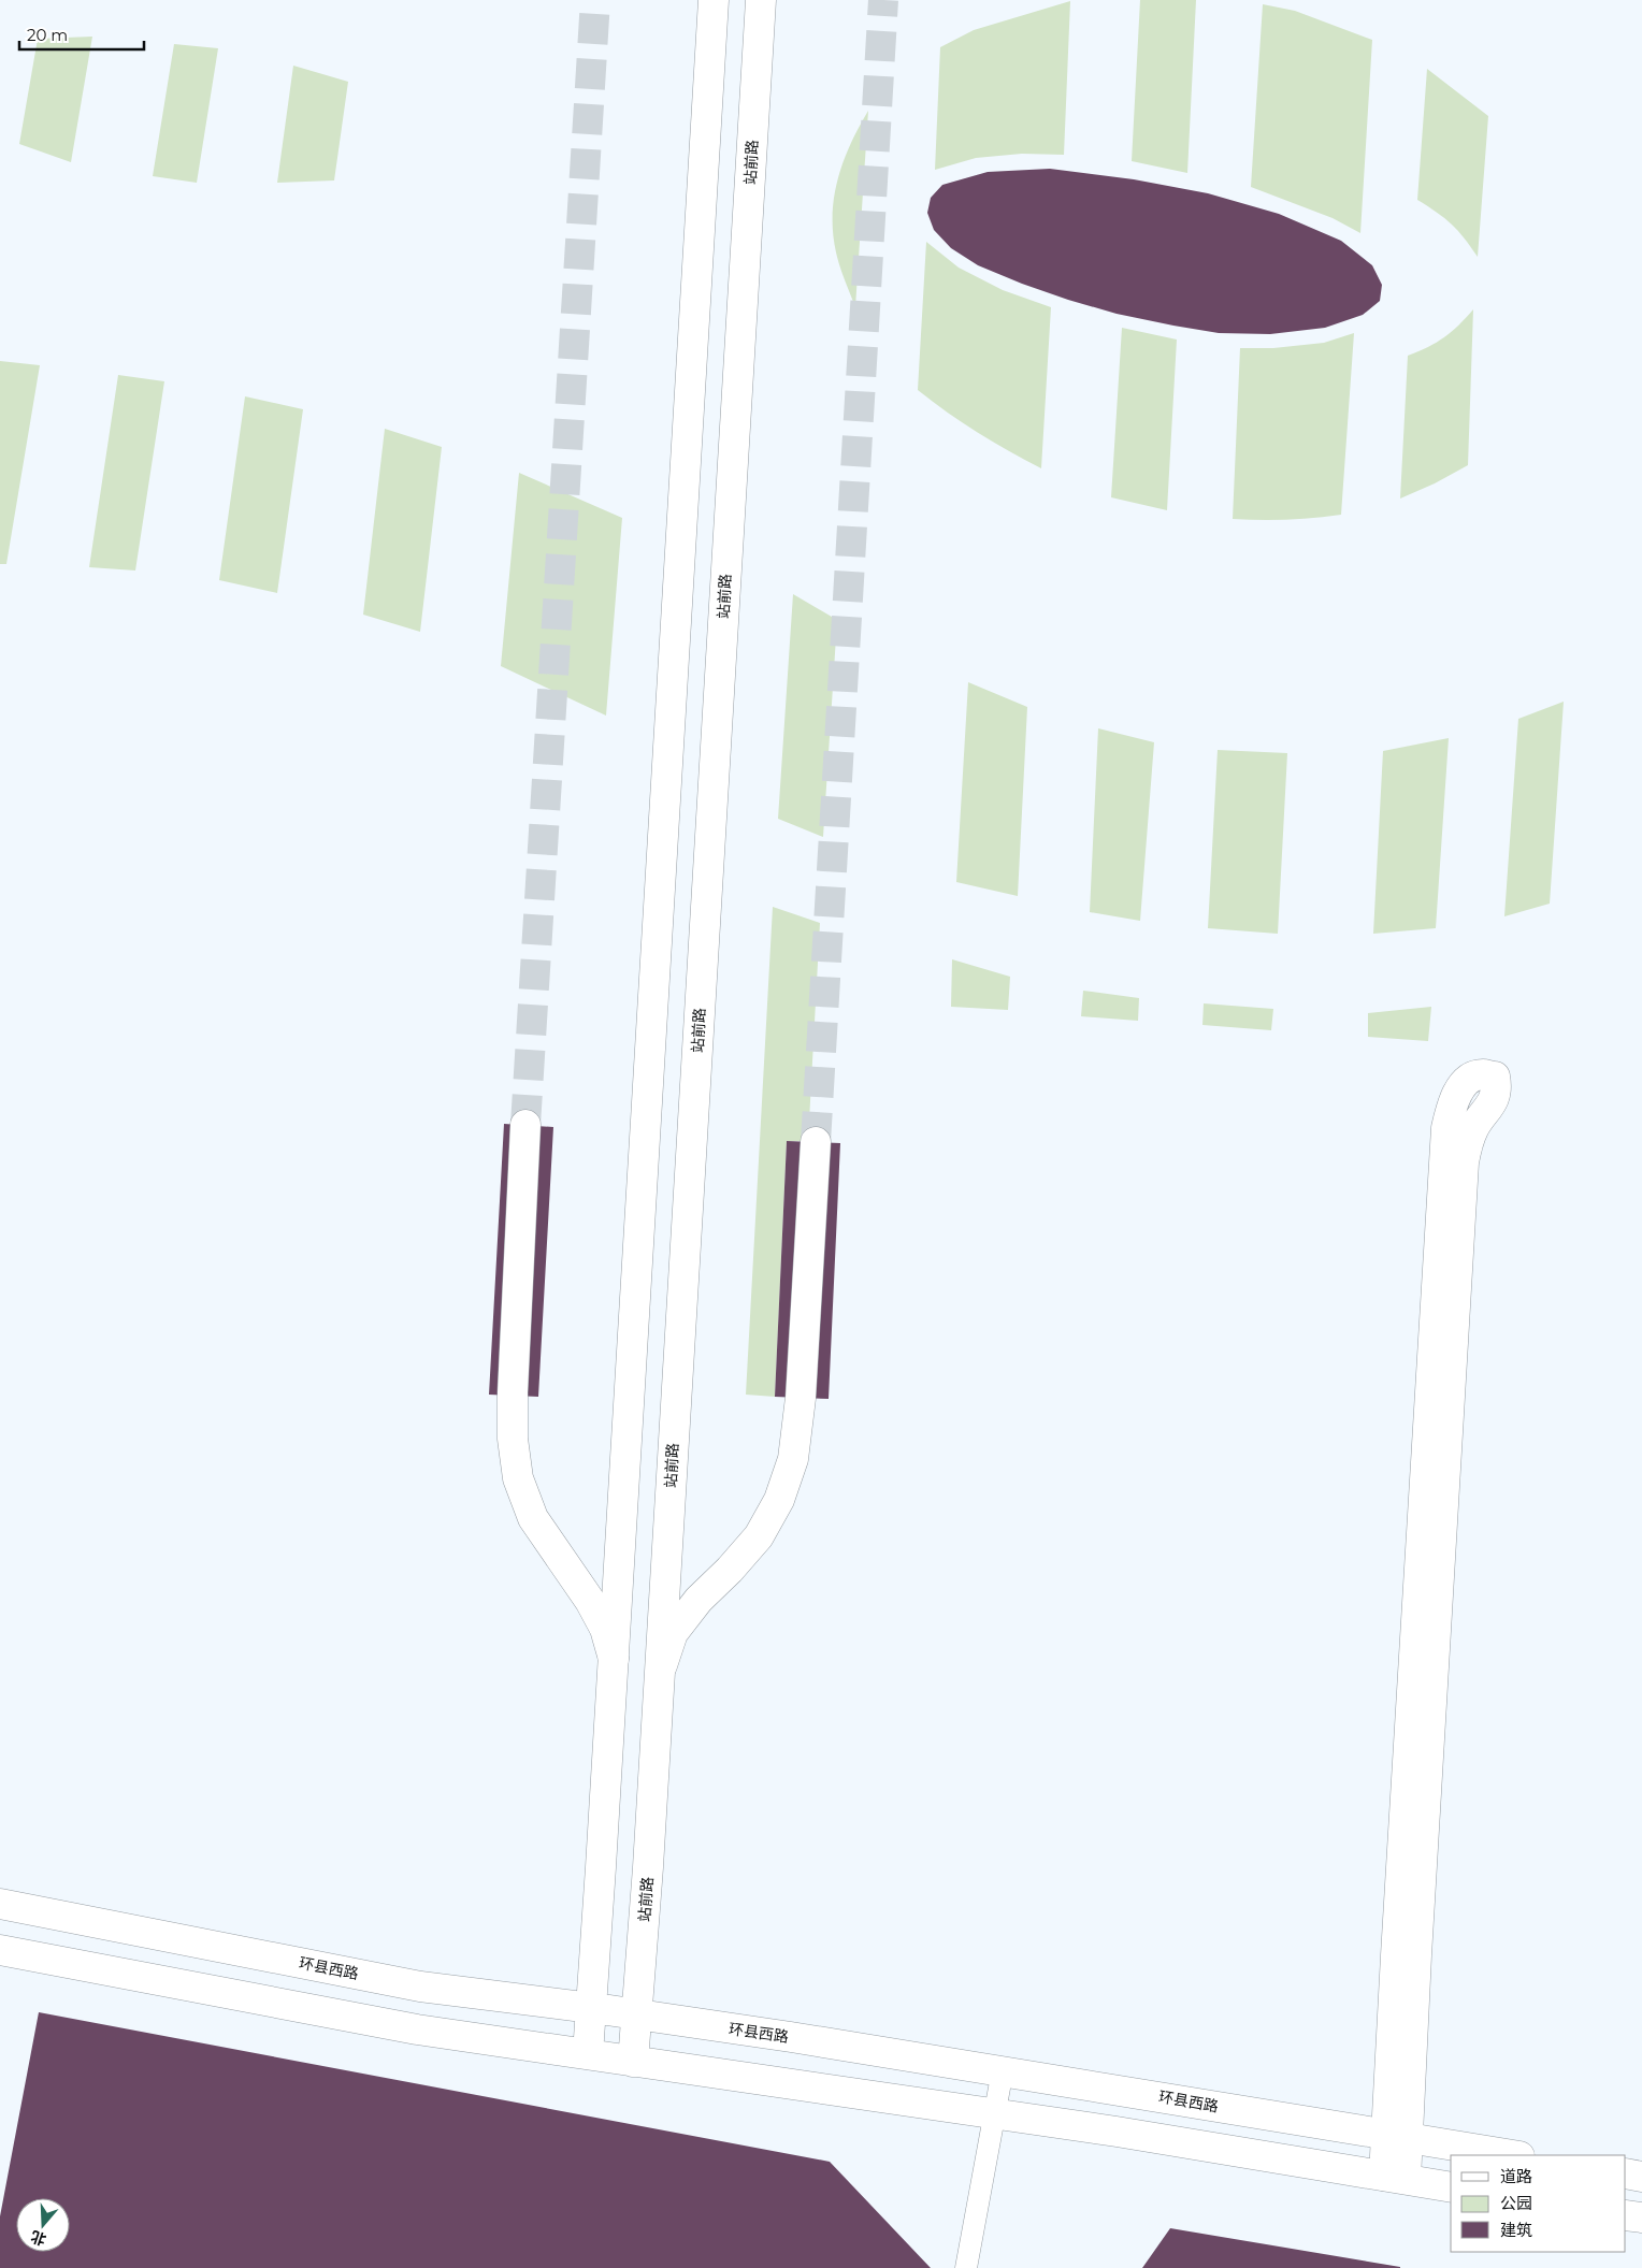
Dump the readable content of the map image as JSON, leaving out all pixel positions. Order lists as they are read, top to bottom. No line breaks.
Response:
{"streets":{"street":["站前路","环县西路"]},"crossings":[["站前路","环县西路"]],"legend":["道路","公园","建筑"],"scale_bar":"20 m","north":"bottom"}
